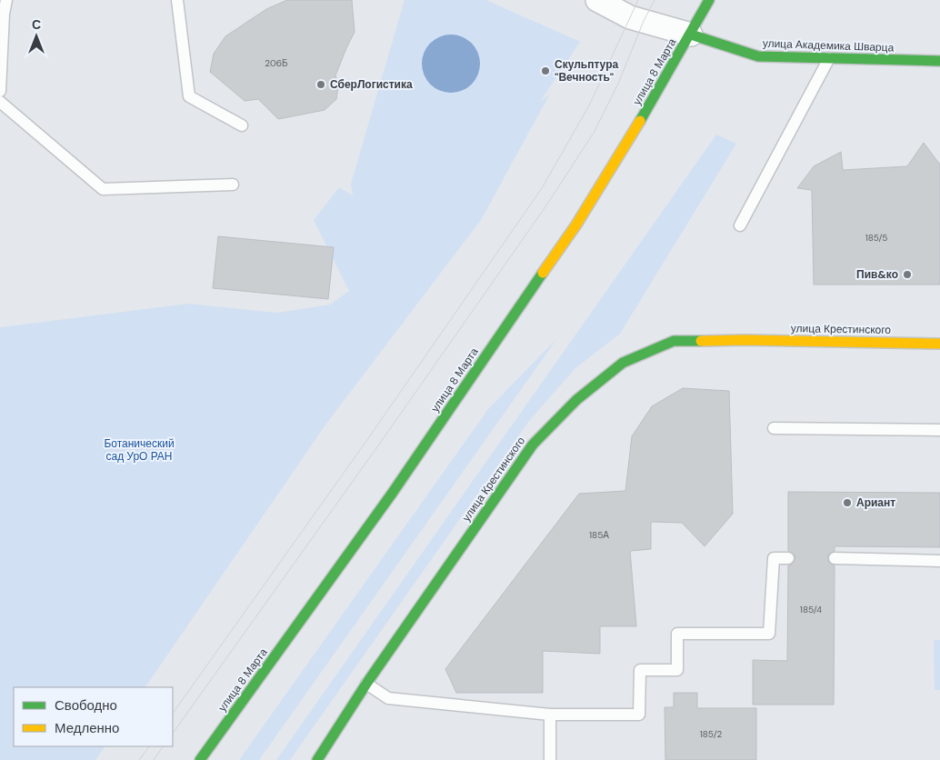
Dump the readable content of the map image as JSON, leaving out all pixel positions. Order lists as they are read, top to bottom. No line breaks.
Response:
{"streets":{"street":["улица Академика Шварца","улица 8 Марта","улица Крестинского"]},"crossings":[["улица Академика Шварца","улица 8 Марта"]],"parks":["Ботанический сад УрО РАН"],"places":["Скульптура \"Вечность\"","СберЛогистика","Пив&ко","Ариант"],"house_numbers":["206Б","185/5","185А","185/4","185/2"],"legend":["Свободно","Медленно"],"north":"top"}
